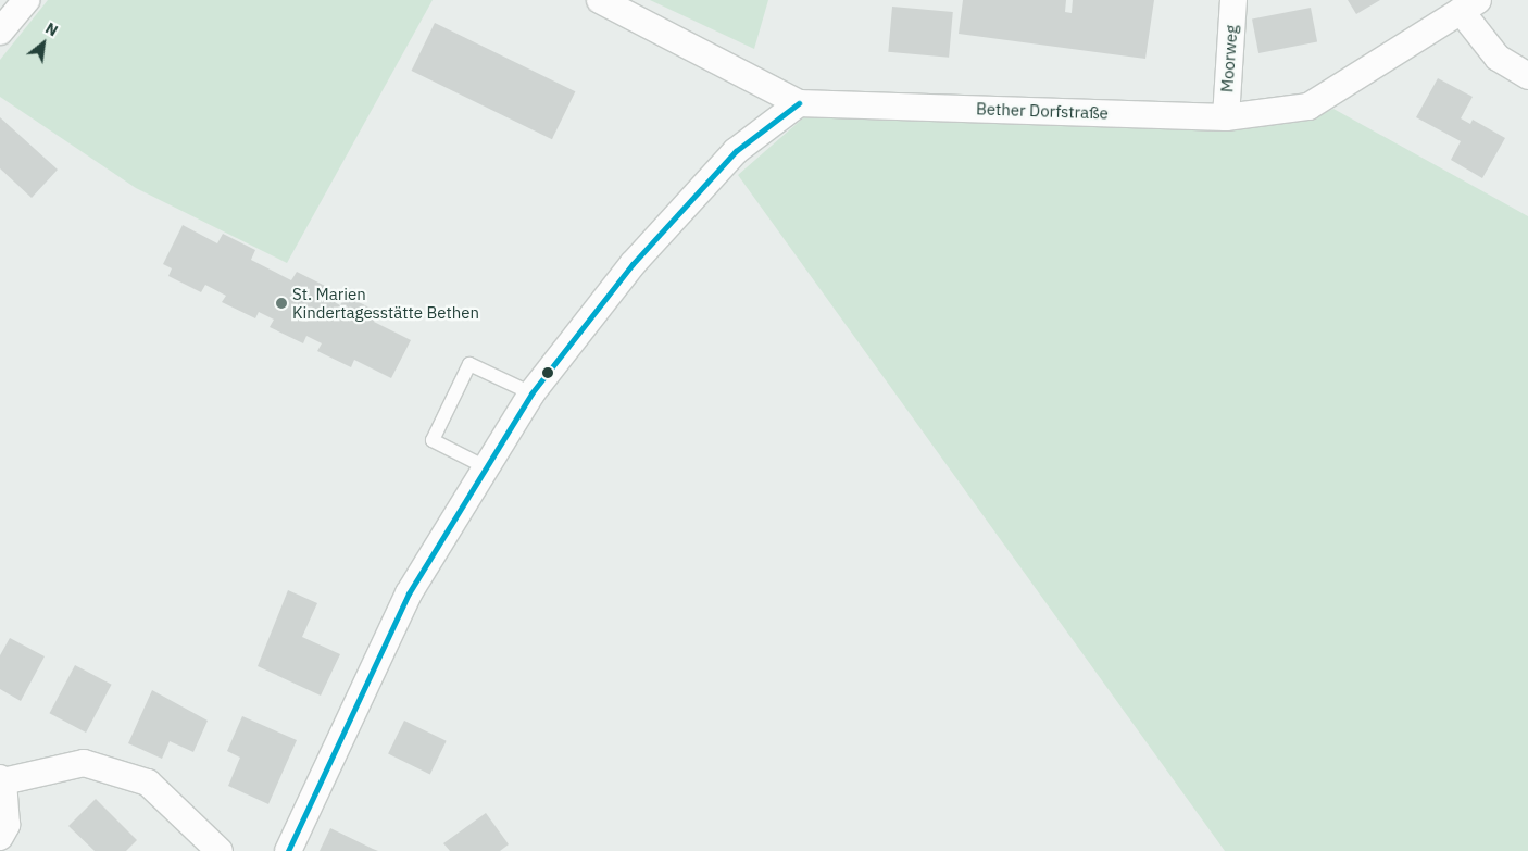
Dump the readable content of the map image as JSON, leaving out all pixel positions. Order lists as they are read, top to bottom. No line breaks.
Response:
{"streets":{"street":["Moorweg","Bether Dorfstraße"]},"crossings":[["Moorweg","Bether Dorfstraße"]],"places":["St. Marien Kindertagesstätte Bethen"],"north":"top right"}
